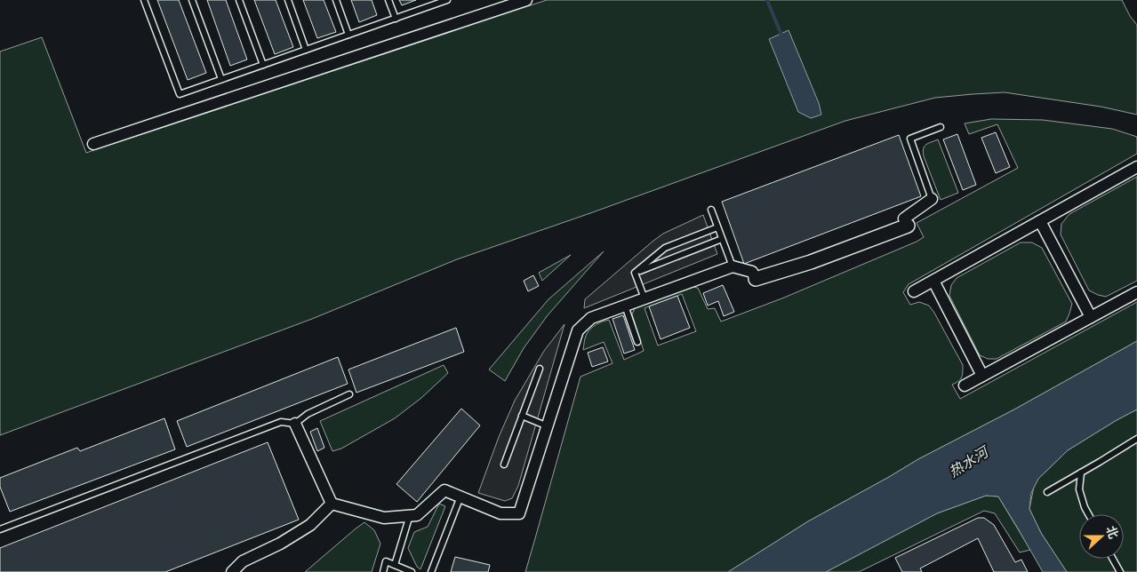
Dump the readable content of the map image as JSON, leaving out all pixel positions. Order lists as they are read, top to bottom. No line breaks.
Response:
{"water":["热水河"],"north":"right"}
